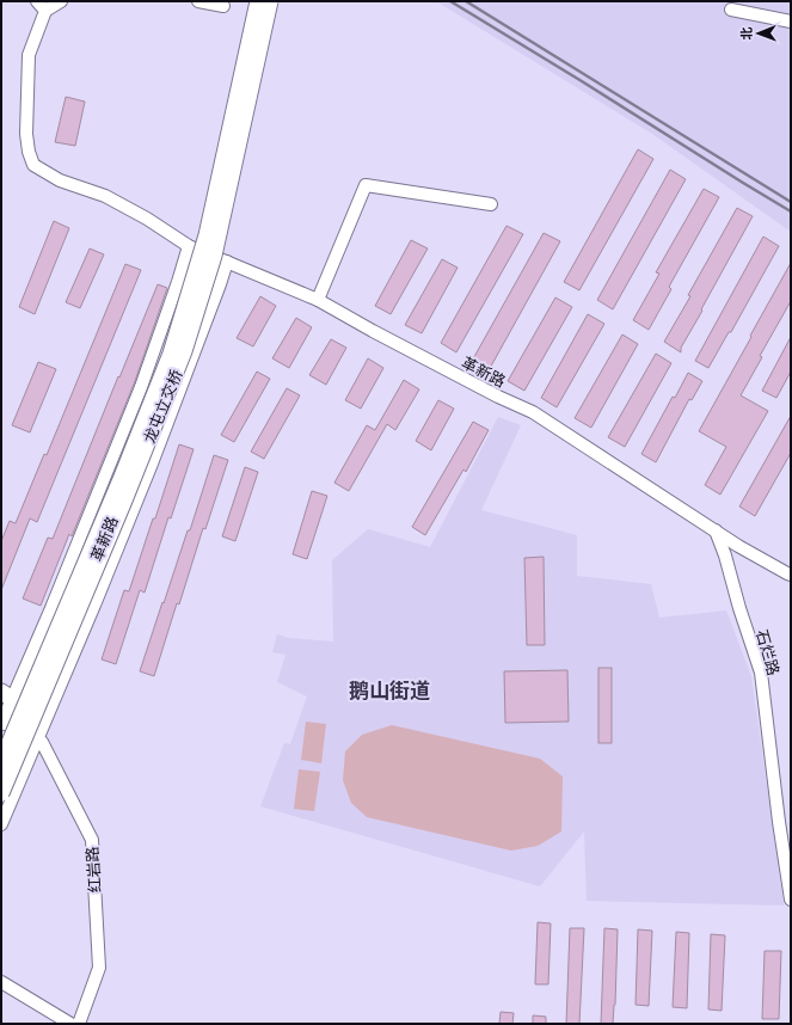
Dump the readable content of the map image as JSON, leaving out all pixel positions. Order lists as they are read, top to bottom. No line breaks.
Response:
{"streets":{"main road":["龙屯立交桥","红岩路"],"street":["革新路","石烂路"]},"crossings":[["革新路","石烂路"],["革新路","红岩路"]],"districts":["鹅山街道"],"north":"left"}
